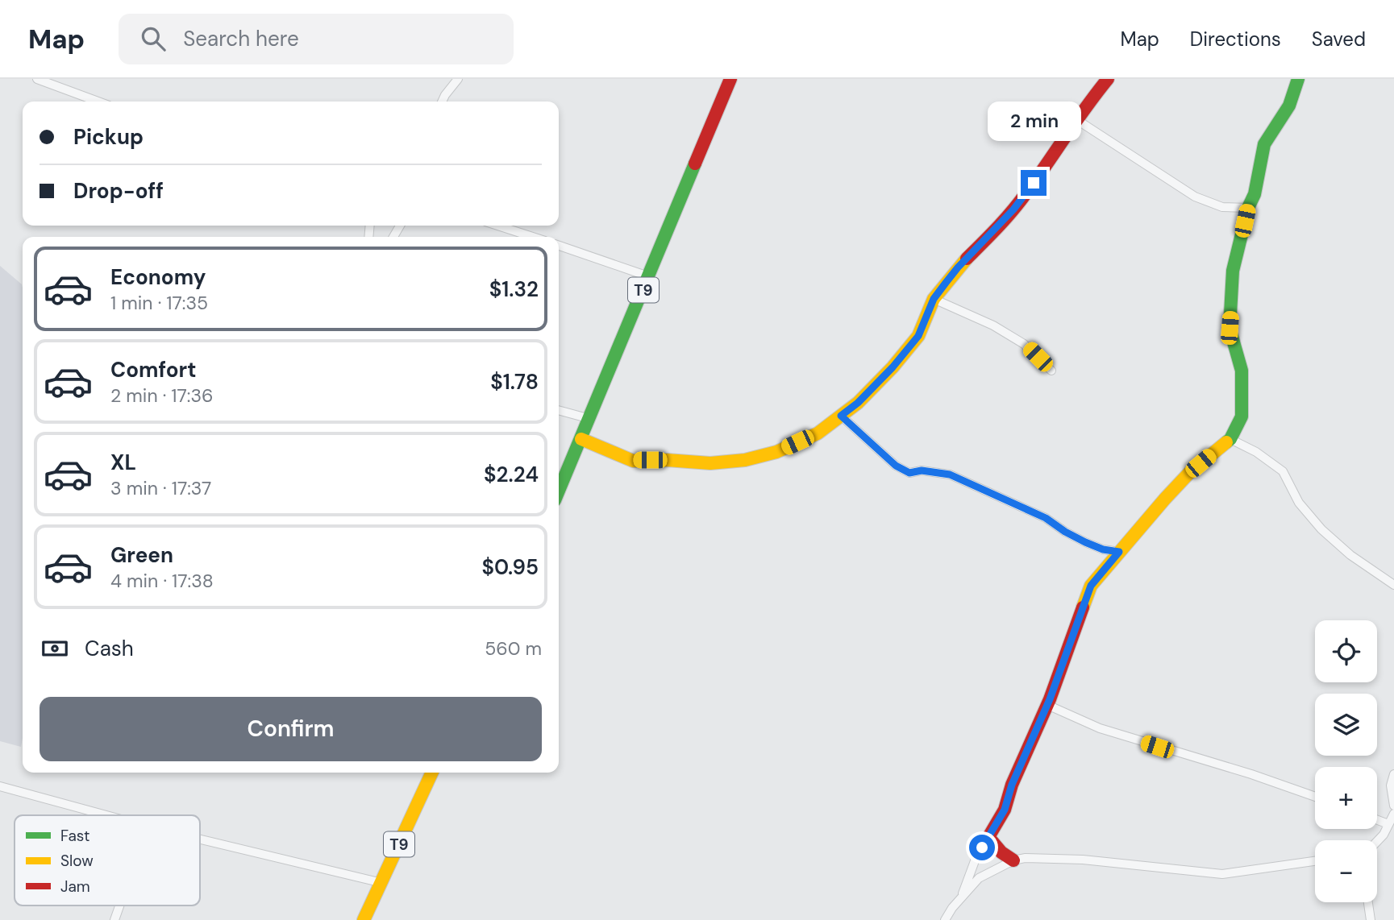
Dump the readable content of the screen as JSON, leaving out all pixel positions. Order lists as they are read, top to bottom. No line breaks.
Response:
{"streets":{"main road":["T9"]},"legend":["Fast","Slow","Jam"],"page":{"header":"Map","search":"Search here","nav":["Map","Directions","Saved"],"bubble":"2 min","banner":["Pickup","Drop-off"],"list":[{"name":"Economy","note":"1 min · 17:35","value":"$1.32"},{"name":"Comfort","note":"2 min · 17:36","value":"$1.78"},{"name":"XL","note":"3 min · 17:37","value":"$2.24"},{"name":"Green","note":"4 min · 17:38","value":"$0.95"}],"pay":["Cash","560 m"],"map_buttons":["+","−"],"buttons":"Confirm"}}
